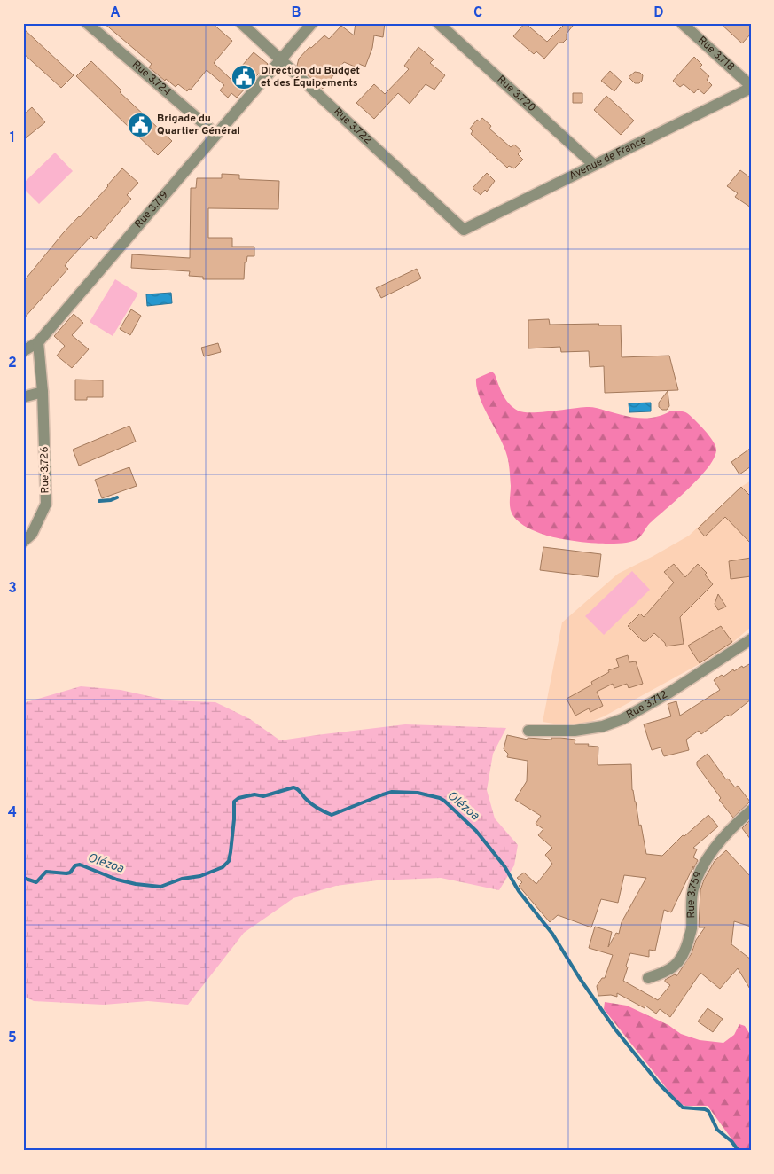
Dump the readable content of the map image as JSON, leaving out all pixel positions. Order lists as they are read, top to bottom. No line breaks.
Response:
{"streets":{"street":["Rue 3.718","Rue 3.724","Rue 3.720","Rue 3.722","Avenue de France","Rue 3.719","Rue 3.726","Rue 3.712","Rue 3.759"]},"crossings":[["Rue 3.718","Avenue de France"],["Rue 3.724","Rue 3.719"],["Rue 3.720","Avenue de France"],["Rue 3.722","Avenue de France"],["Rue 3.722","Rue 3.719"]],"water":["Olézoa"],"places":{"public building":["Direction du Budget et des Équipements","Brigade du Quartier Général"]},"grid":{"columns":["A","B","C","D"],"rows":["1","2","3","4","5"]}}
